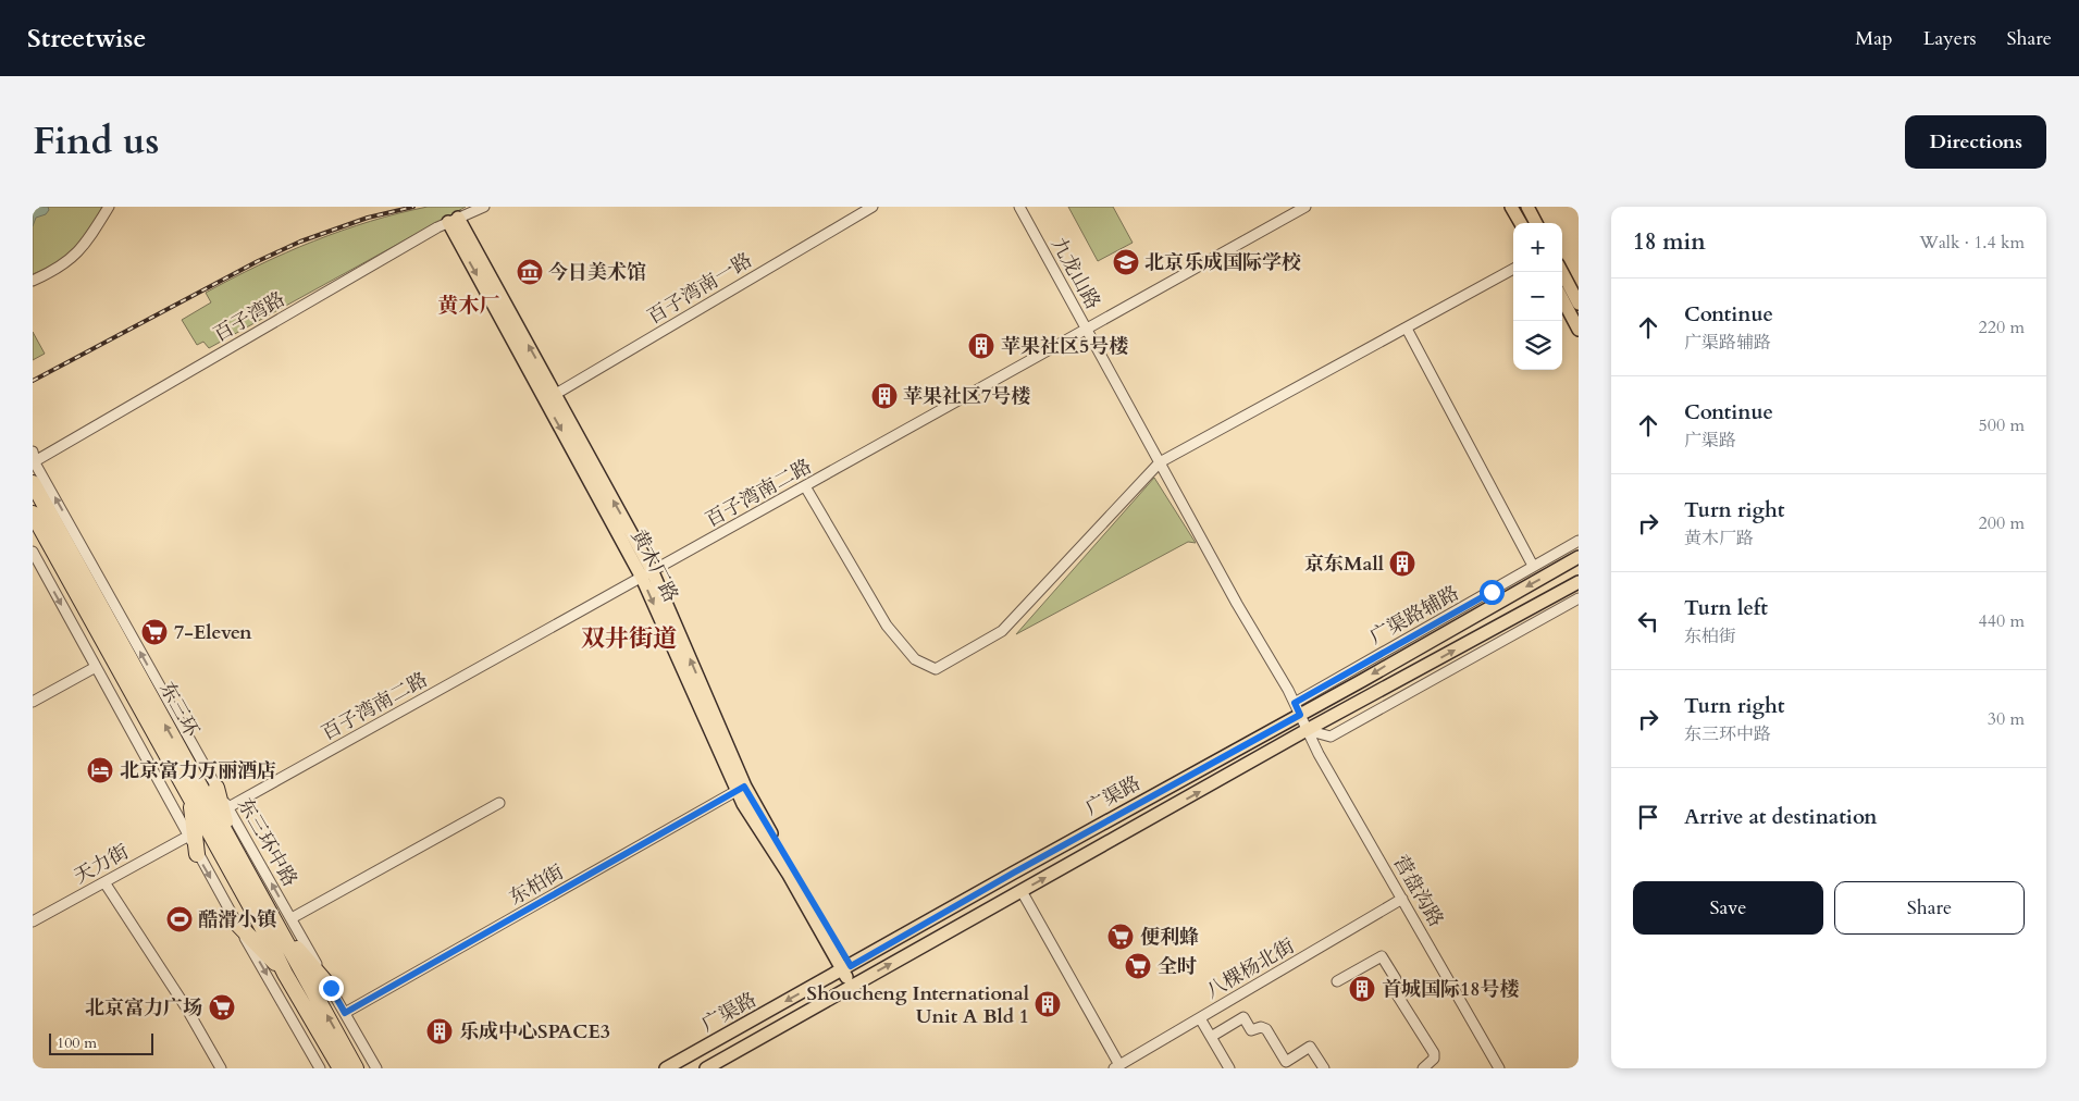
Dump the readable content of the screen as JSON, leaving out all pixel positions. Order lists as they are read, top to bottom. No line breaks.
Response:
{"streets":{"highway":["东三环"],"main road":["黄木厂路","广渠路"],"street":["九龙山路","百子湾南一路","百子湾路","百子湾南二路","广渠路辅路","东三环中路","天力街","东柏街","营盘沟路","八棵杨北街"]},"crossings":[["九龙山路","百子湾南二路"],["九龙山路","营盘沟路"],["百子湾南一路","黄木厂路"],["百子湾路","黄木厂路"],["百子湾路","东三环中路"],["百子湾南二路","黄木厂路"],["百子湾南二路","东三环中路"],["黄木厂路","广渠路"],["黄木厂路","东柏街"],["广渠路辅路","广渠路"],["广渠路辅路","营盘沟路"],["广渠路","营盘沟路"],["东三环中路","东柏街"],["营盘沟路","八棵杨北街"]],"districts":["黄木厂","双井街道"],"places":{"school or university":["北京乐成国际学校"],"museum":["今日美术馆"],"building":["苹果社区5号楼","苹果社区7号楼","京东Mall","首城国际18号楼","Shoucheng International Unit A Bld 1","乐成中心SPACE3"],"supermarket":["7-Eleven","便利蜂","全时","北京富力广场"],"hotel":["北京富力万丽酒店"],"sports":["酷滑小镇"]},"scale_bar":"100 m","page":{"header":"Streetwise","nav":["Map","Layers","Share"],"title":"Find us","buttons":["Directions",["Save","Share"]],"heading":["18 min","Walk · 1.4 km"],"map_buttons":["+","−"],"list":[["Continue","广渠路辅路","220 m"],["Continue","广渠路","500 m"],["Turn right","黄木厂路","200 m"],["Turn left","东柏街","440 m"],["Turn right","东三环中路","30 m"],"Arrive at destination"],"scale":"100 m"}}
